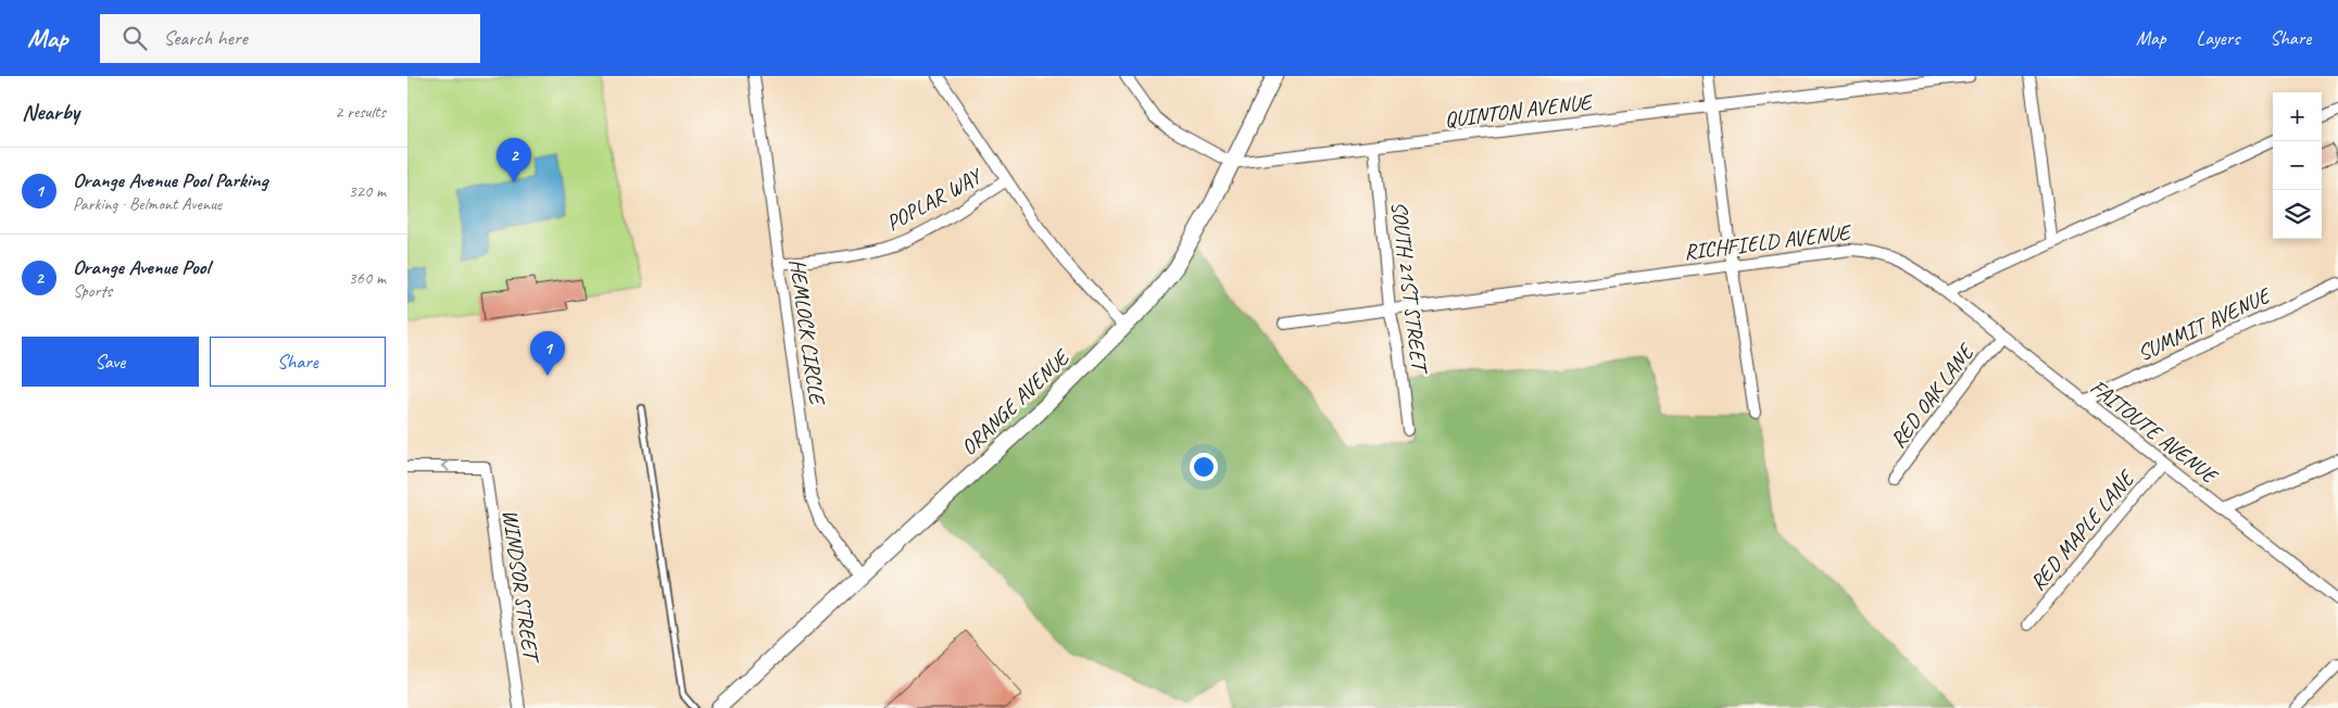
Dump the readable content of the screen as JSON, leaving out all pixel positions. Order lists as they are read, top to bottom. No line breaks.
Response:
{"streets":{"street":["QUINTON AVENUE","POPLAR WAY","RICHFIELD AVENUE","SOUTH 21ST STREET","SUMMIT AVENUE","HEMLOCK CIRCLE","RED OAK LANE","ORANGE AVENUE","FAITOUTE AVENUE","RED MAPLE LANE","WINDSOR STREET"]},"crossings":[["QUINTON AVENUE","SOUTH 21ST STREET"],["QUINTON AVENUE","ORANGE AVENUE"],["POPLAR WAY","HEMLOCK CIRCLE"],["RICHFIELD AVENUE","SOUTH 21ST STREET"],["RICHFIELD AVENUE","FAITOUTE AVENUE"],["SUMMIT AVENUE","FAITOUTE AVENUE"],["HEMLOCK CIRCLE","ORANGE AVENUE"],["RED OAK LANE","FAITOUTE AVENUE"],["FAITOUTE AVENUE","RED MAPLE LANE"]],"one_way":["WINDSOR STREET"],"page":{"header":"Map","search":"Search here","nav":["Map","Layers","Share"],"heading":["Nearby","2 results"],"map_buttons":["+","−"],"pins":["2","1"],"list":[{"mark":"1","name":"Orange Avenue Pool Parking","note":"Parking · Belmont Avenue","value":"320 m"},{"mark":"2","name":"Orange Avenue Pool","note":"Sports","value":"360 m"}],"buttons":["Save","Share"]}}
